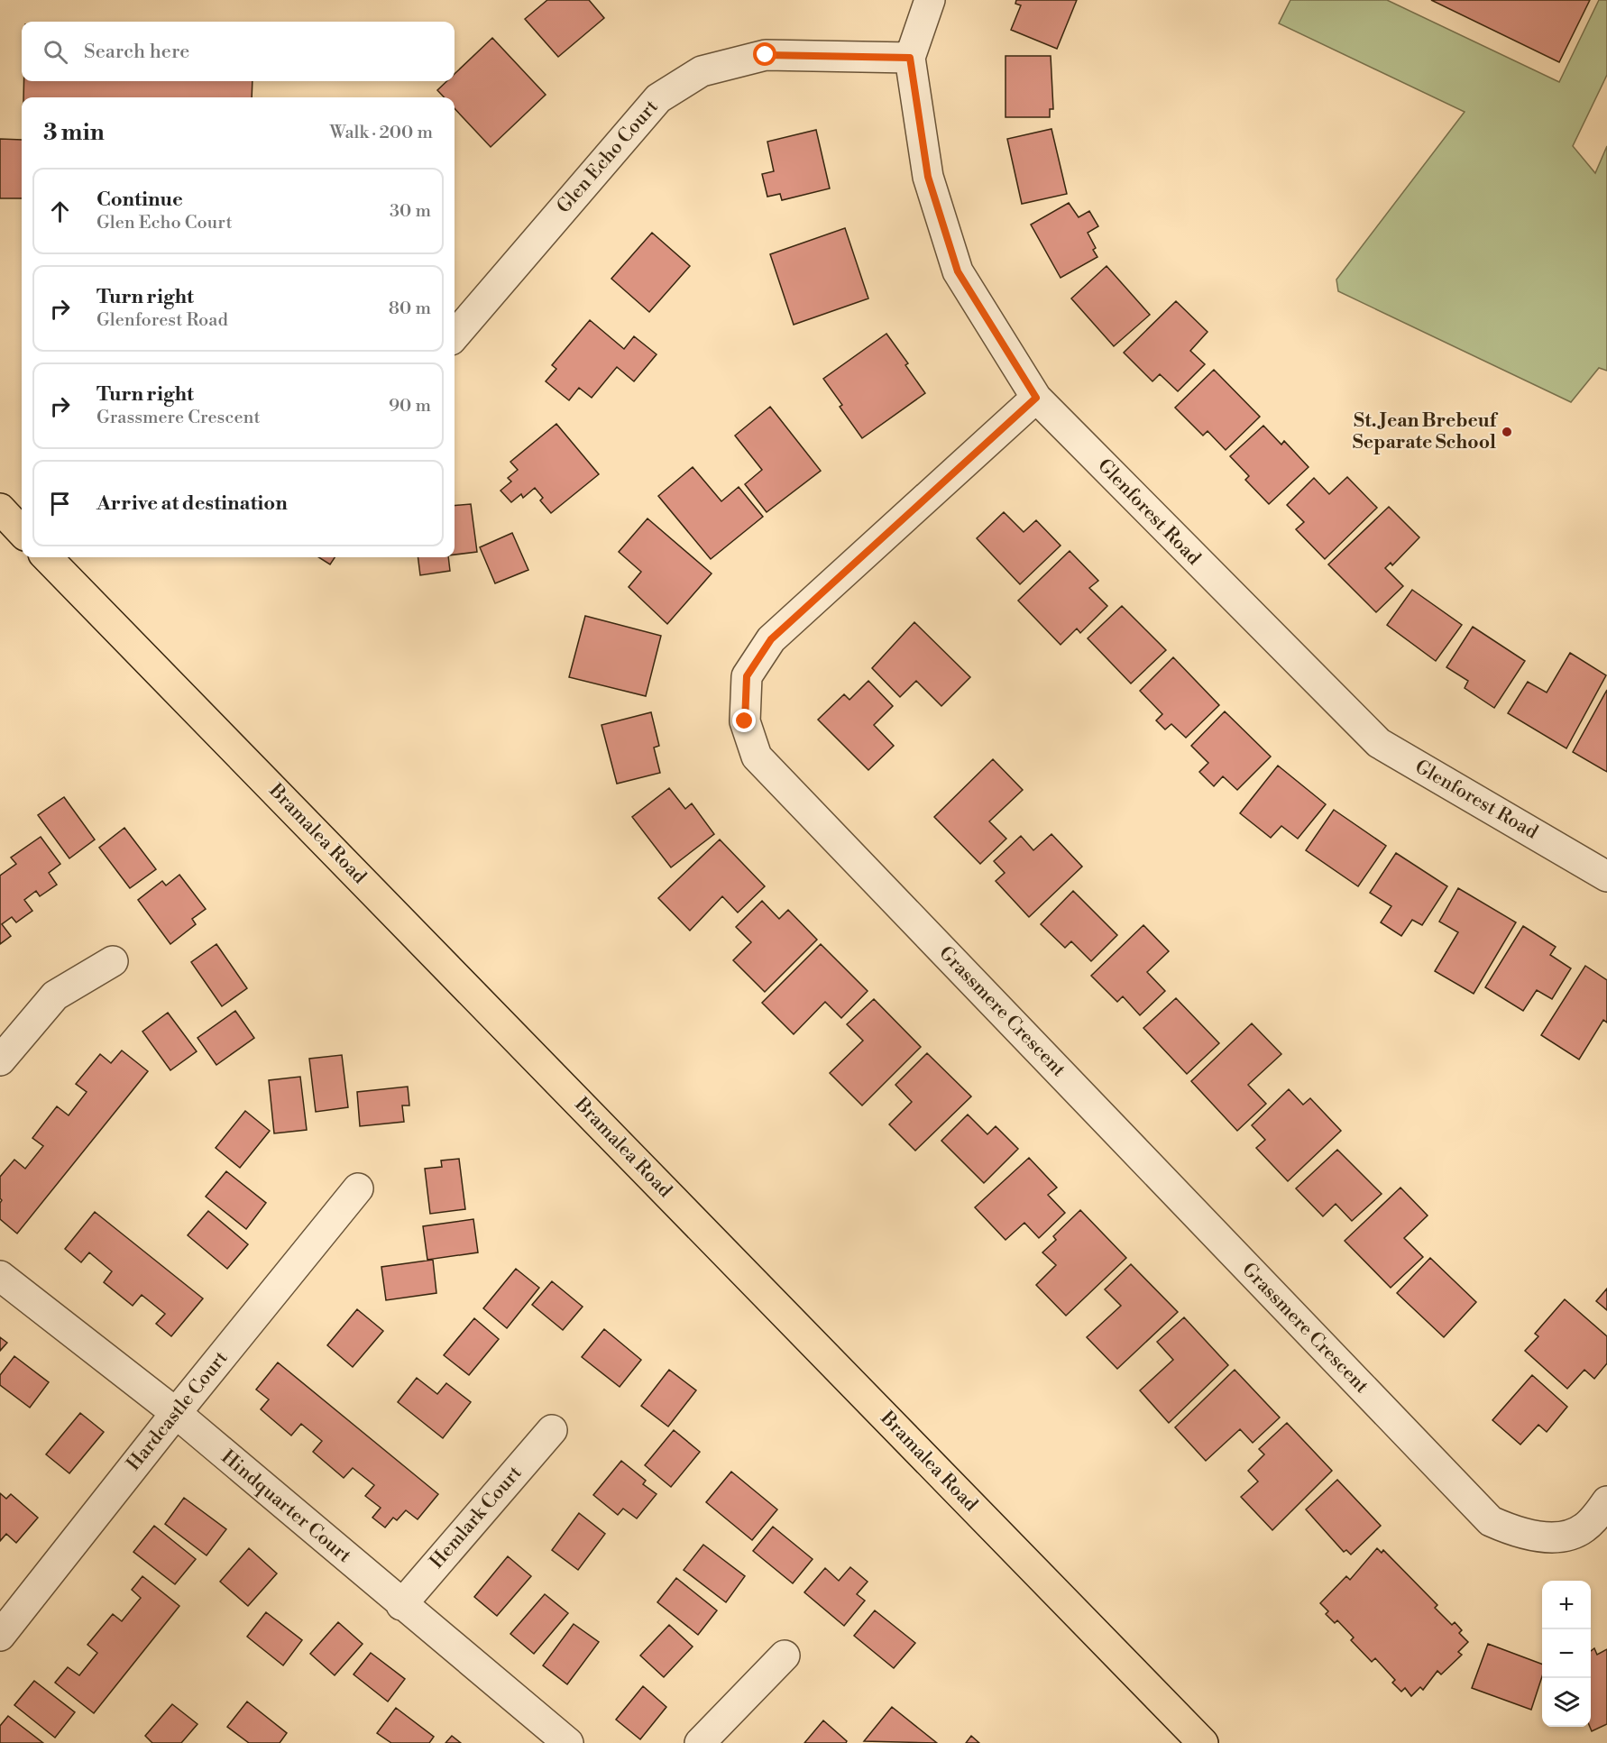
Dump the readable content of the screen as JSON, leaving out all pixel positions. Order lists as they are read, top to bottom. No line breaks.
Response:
{"streets":{"main road":["Bramalea Road"],"street":["Glen Echo Court","Glenforest Road","Grassmere Crescent","Hardcastle Court","Hindquarter Court","Hemlark Court"]},"crossings":[["Glen Echo Court","Glenforest Road"],["Glenforest Road","Grassmere Crescent"],["Hardcastle Court","Hindquarter Court"],["Hindquarter Court","Hemlark Court"]],"places":["St. Jean Brebeuf Separate School"],"page":{"search":"Search here","heading":["3 min","Walk · 200 m"],"list":[["Continue","Glen Echo Court","30 m"],["Turn right","Glenforest Road","80 m"],["Turn right","Grassmere Crescent","90 m"],"Arrive at destination"],"map_buttons":["+","−"]}}
